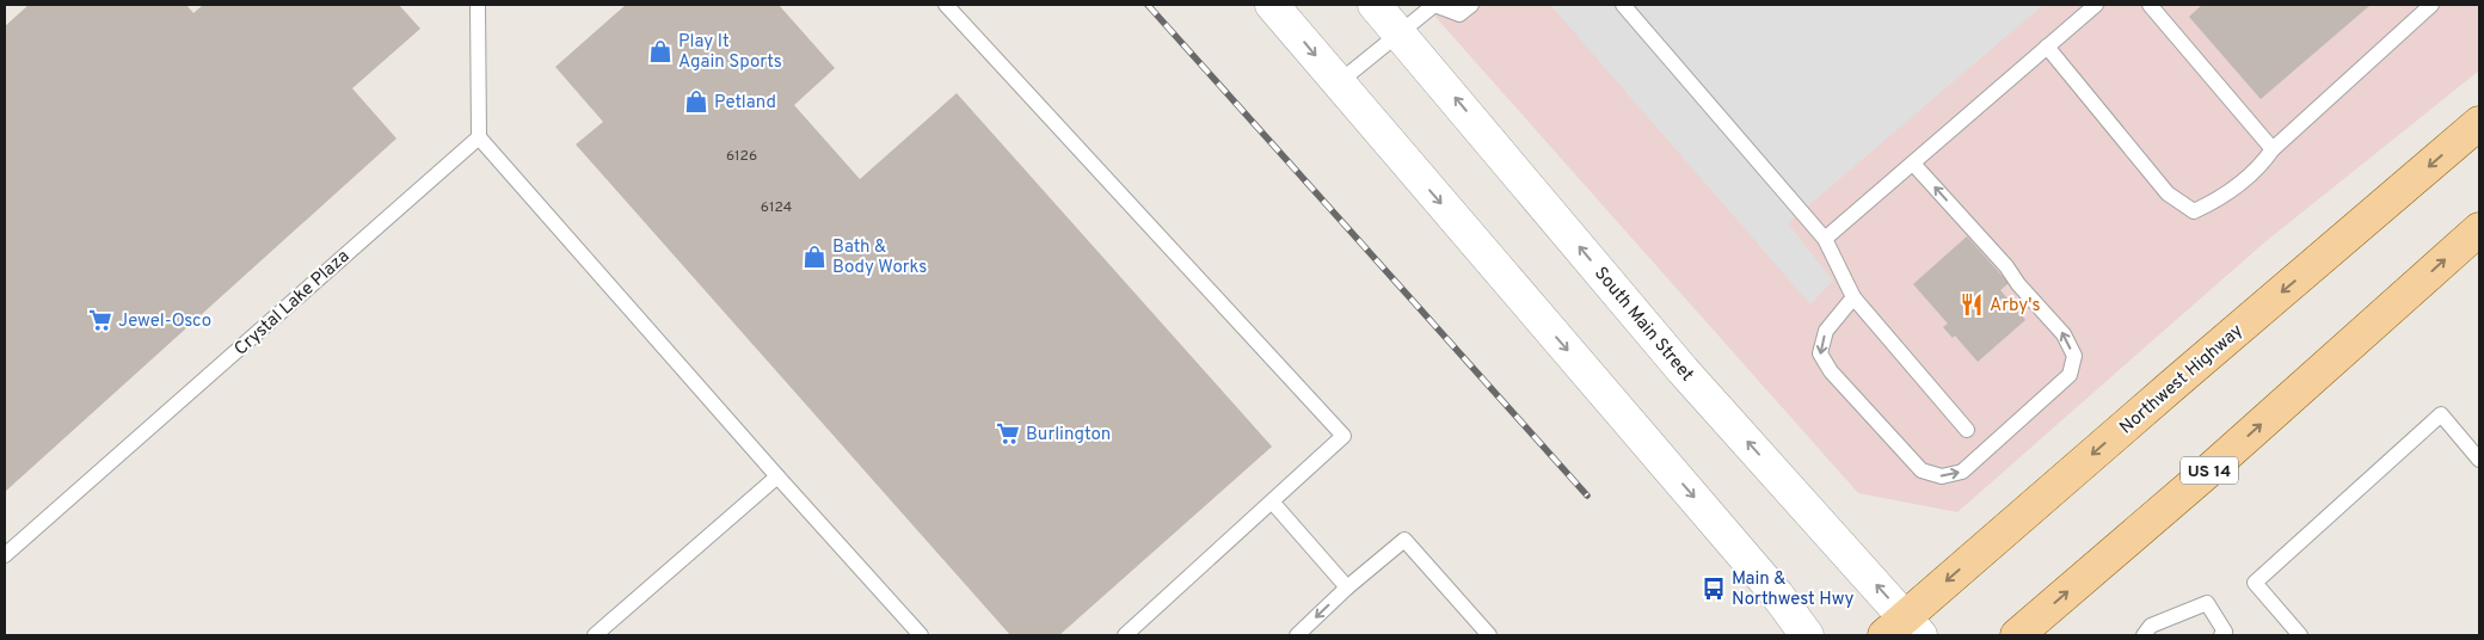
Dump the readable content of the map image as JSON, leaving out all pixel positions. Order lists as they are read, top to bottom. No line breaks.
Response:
{"streets":{"main road":["Northwest Highway","US 14"],"street":["South Main Street"],"lane":["Crystal Lake Plaza"]},"crossings":[["South Main Street","Northwest Highway"]],"places":{"shop":["Play It Again Sports","Petland","Bath & Body Works"],"restaurant":["Arby's"],"supermarket":["Jewel-Osco","Burlington"],"bus stop":["Main & Northwest Hwy"]},"house_numbers":["6126","6124"]}
